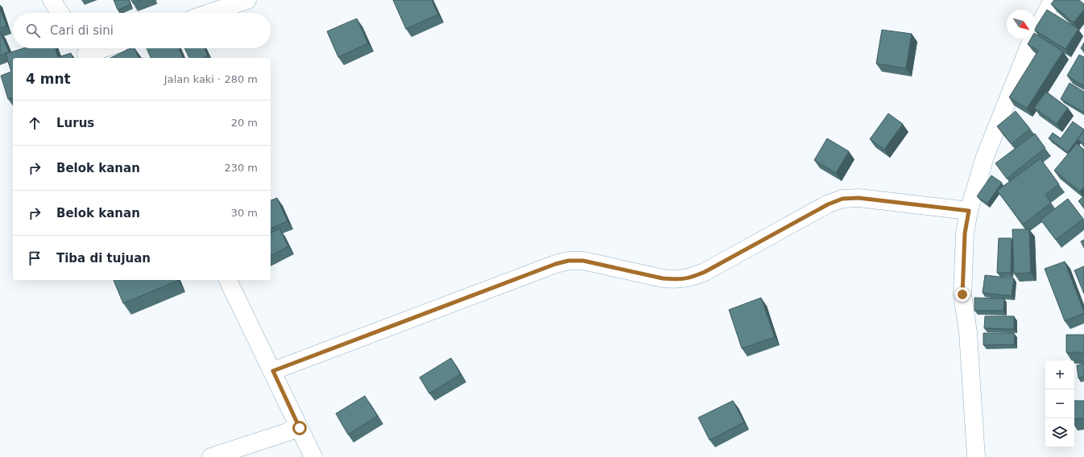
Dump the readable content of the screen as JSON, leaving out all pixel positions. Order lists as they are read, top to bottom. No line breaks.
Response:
{"north":"bottom right","page":{"search":"Cari di sini","heading":["4 mnt","Jalan kaki · 280 m"],"list":[["Lurus","20 m"],["Belok kanan","230 m"],["Belok kanan","30 m"],"Tiba di tujuan"],"map_buttons":["+","−"]}}
